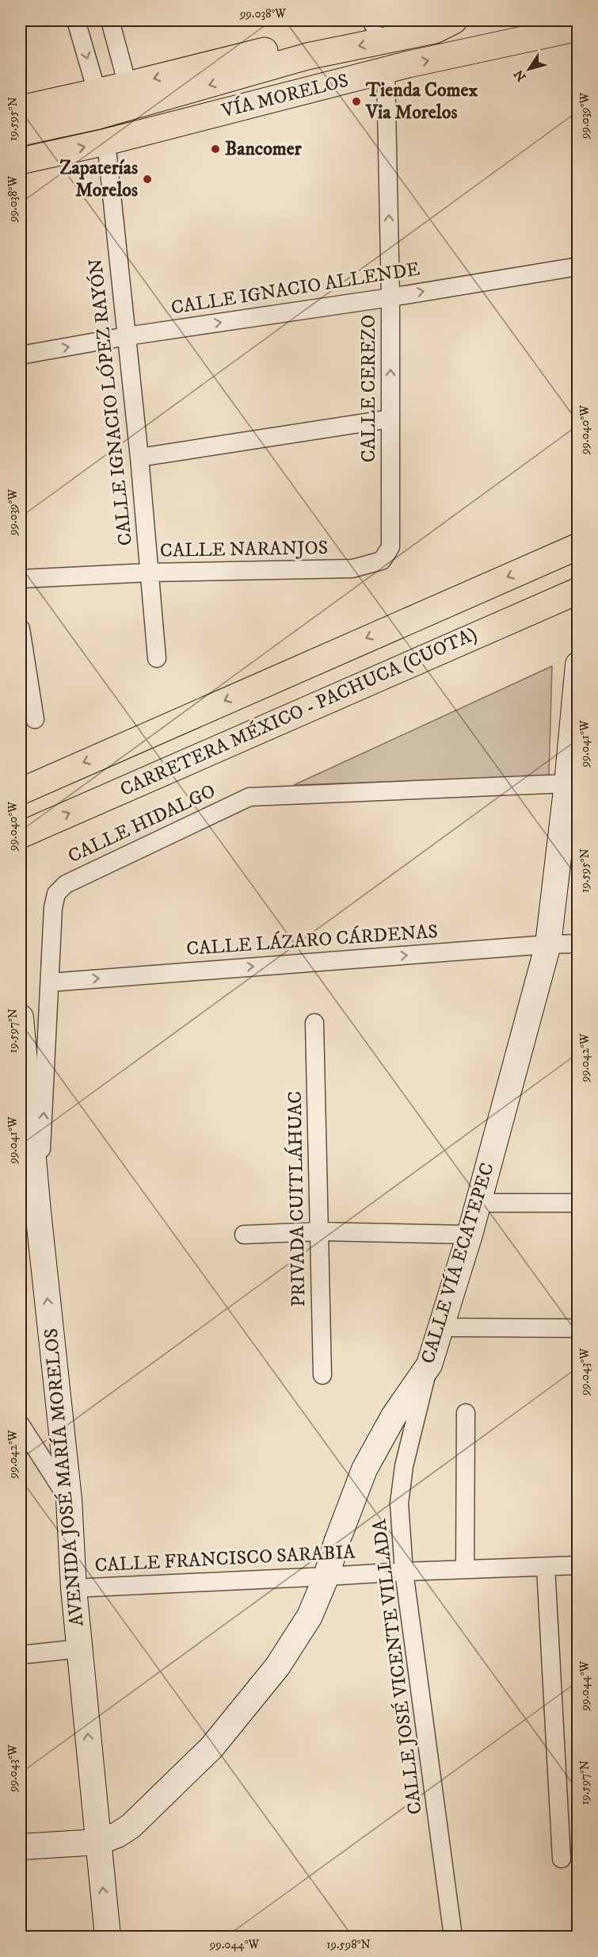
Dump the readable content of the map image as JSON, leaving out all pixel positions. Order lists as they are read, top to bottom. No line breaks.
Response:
{"streets":{"main road":["VÍA MORELOS","CARRETERA MÉXICO - PACHUCA (CUOTA)","CALLE VÍA ECATEPEC","AVENIDA JOSÉ MARÍA MORELOS"],"street":["CALLE IGNACIO ALLENDE","CALLE CEREZO","CALLE IGNACIO LÓPEZ RAYÓN","CALLE NARANJOS","CALLE HIDALGO","CALLE LÁZARO CÁRDENAS","PRIVADA CUITLÁHUAC","CALLE FRANCISCO SARABIA","CALLE JOSÉ VICENTE VILLADA"]},"crossings":[["VÍA MORELOS","CALLE CEREZO"],["VÍA MORELOS","CALLE IGNACIO LÓPEZ RAYÓN"],["CALLE IGNACIO ALLENDE","CALLE CEREZO"],["CALLE IGNACIO ALLENDE","CALLE IGNACIO LÓPEZ RAYÓN"],["CALLE CEREZO","CALLE NARANJOS"],["CALLE IGNACIO LÓPEZ RAYÓN","CALLE NARANJOS"],["CALLE HIDALGO","CALLE LÁZARO CÁRDENAS"],["CALLE HIDALGO","CALLE VÍA ECATEPEC"],["CALLE HIDALGO","AVENIDA JOSÉ MARÍA MORELOS"],["CALLE LÁZARO CÁRDENAS","CALLE VÍA ECATEPEC"],["CALLE VÍA ECATEPEC","AVENIDA JOSÉ MARÍA MORELOS"],["CALLE VÍA ECATEPEC","CALLE FRANCISCO SARABIA"],["CALLE VÍA ECATEPEC","CALLE JOSÉ VICENTE VILLADA"],["AVENIDA JOSÉ MARÍA MORELOS","CALLE FRANCISCO SARABIA"],["CALLE FRANCISCO SARABIA","CALLE JOSÉ VICENTE VILLADA"]],"one_way":["CALLE CEREZO","CALLE LÁZARO CÁRDENAS","AVENIDA JOSÉ MARÍA MORELOS"],"places":["Tienda Comex Via Morelos","Bancomer","Zapaterías Morelos"],"north":"bottom left","coordinates":["99.038°W","99.039°W","19.595°N","99.040°W","99.041°W","19.597°N","99.042°W","99.043°W","99.044°W","19.598°N"]}
